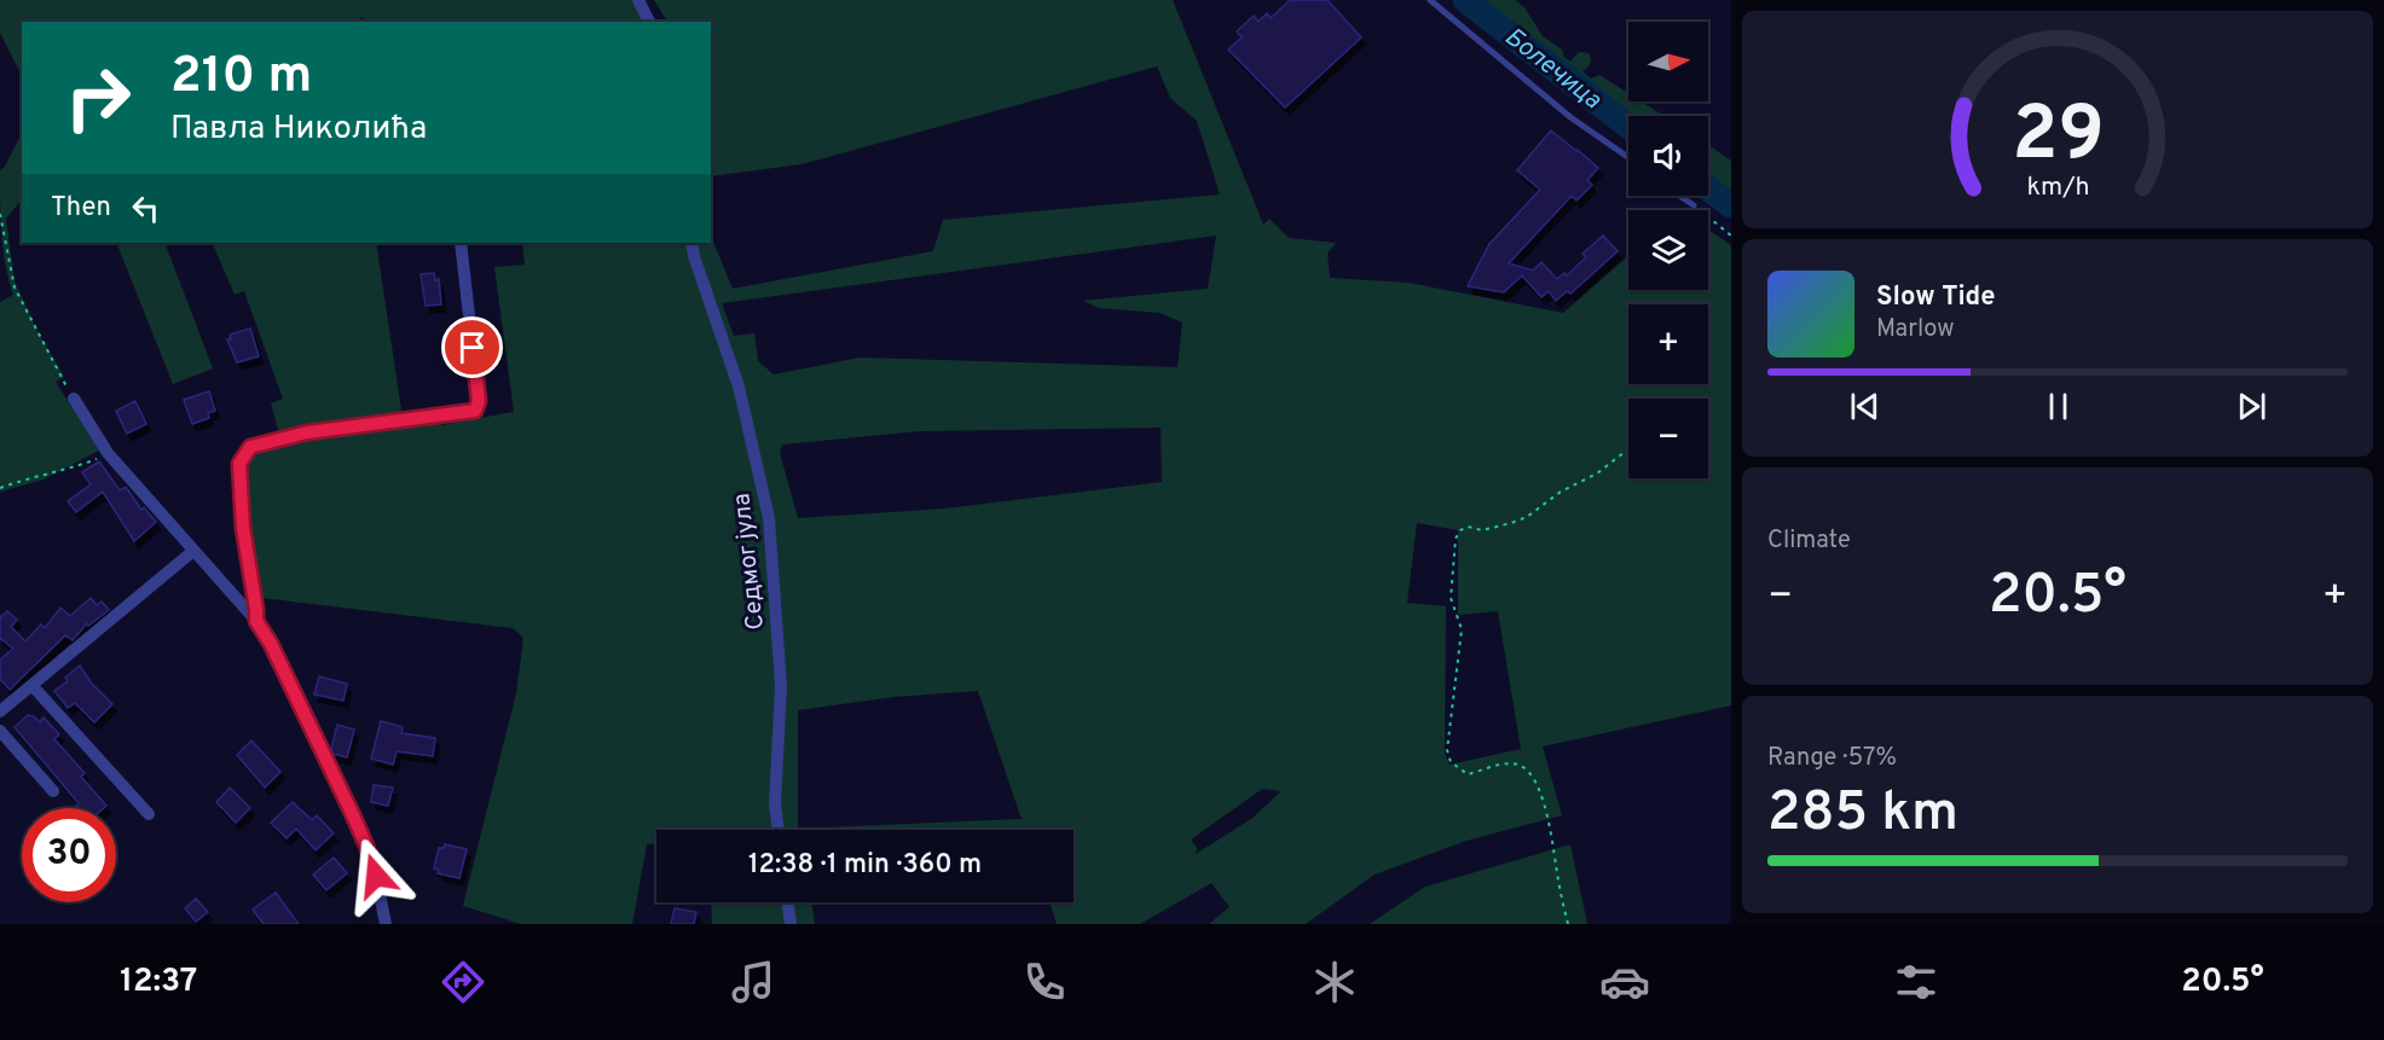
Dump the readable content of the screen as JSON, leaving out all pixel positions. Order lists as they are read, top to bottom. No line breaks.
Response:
{"streets":{"street":["Седмог јула"]},"water":["Болечица"],"north":"right","page":{"map_buttons":["+","−"],"turn":["210 m","Павла Николића"],"then":"Then","song":["Slow Tide","Marlow"],"tile":["Climate",["Range · 57%","285 km"]],"heat":["−","20.5°","+"],"limit":"30","trip":"12:38 · 1 min · 360 m","tabs":["12:37","20.5°"],"gauge":["29","km/h"]}}
